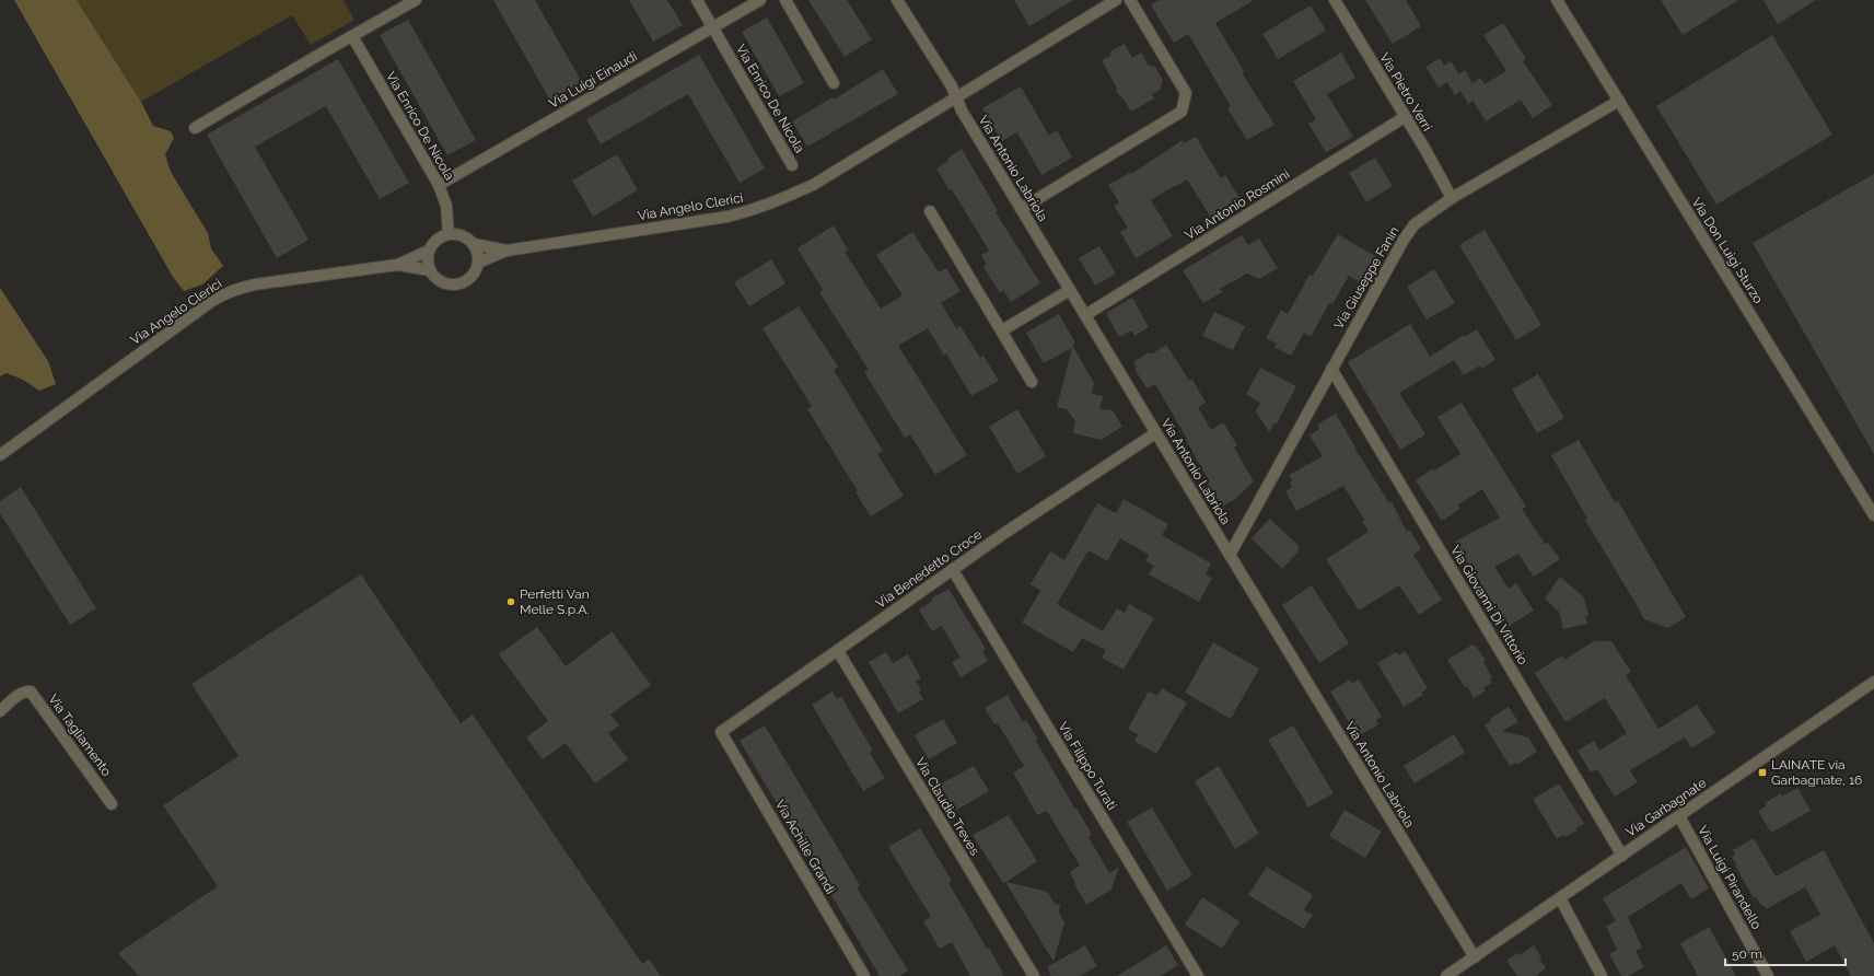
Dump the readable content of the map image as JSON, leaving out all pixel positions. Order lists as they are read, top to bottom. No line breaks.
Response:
{"streets":{"street":["Via Luigi Einaudi","Via Pietro Verri","Via Enrico De Nicola","Via Antonio Labriola","Via Antonio Rosmini","Via Angelo Clerici","Via Don Luigi Sturzo","Via Giuseppe Fanin","Via Benedetto Croce","Via Giovanni Di Vittorio","Via Tagliamento","Via Filippo Turati","Via Claudio Treves","Via Garbagnate","Via Achille Grandi","Via Luigi Pirandello"]},"crossings":[["Via Luigi Einaudi","Via Enrico De Nicola"],["Via Pietro Verri","Via Antonio Rosmini"],["Via Pietro Verri","Via Giuseppe Fanin"],["Via Enrico De Nicola","Via Angelo Clerici"],["Via Antonio Labriola","Via Antonio Rosmini"],["Via Antonio Labriola","Via Angelo Clerici"],["Via Antonio Labriola","Via Giuseppe Fanin"],["Via Antonio Labriola","Via Benedetto Croce"],["Via Antonio Labriola","Via Garbagnate"],["Via Don Luigi Sturzo","Via Giuseppe Fanin"],["Via Giuseppe Fanin","Via Giovanni Di Vittorio"],["Via Benedetto Croce","Via Filippo Turati"],["Via Benedetto Croce","Via Claudio Treves"],["Via Benedetto Croce","Via Achille Grandi"],["Via Giovanni Di Vittorio","Via Garbagnate"],["Via Garbagnate","Via Luigi Pirandello"]],"places":{"other":["Perfetti Van Melle S.p.A."],"transit":["LAINATE via Garbagnate, 16"]},"scale_bar":"50 m"}
